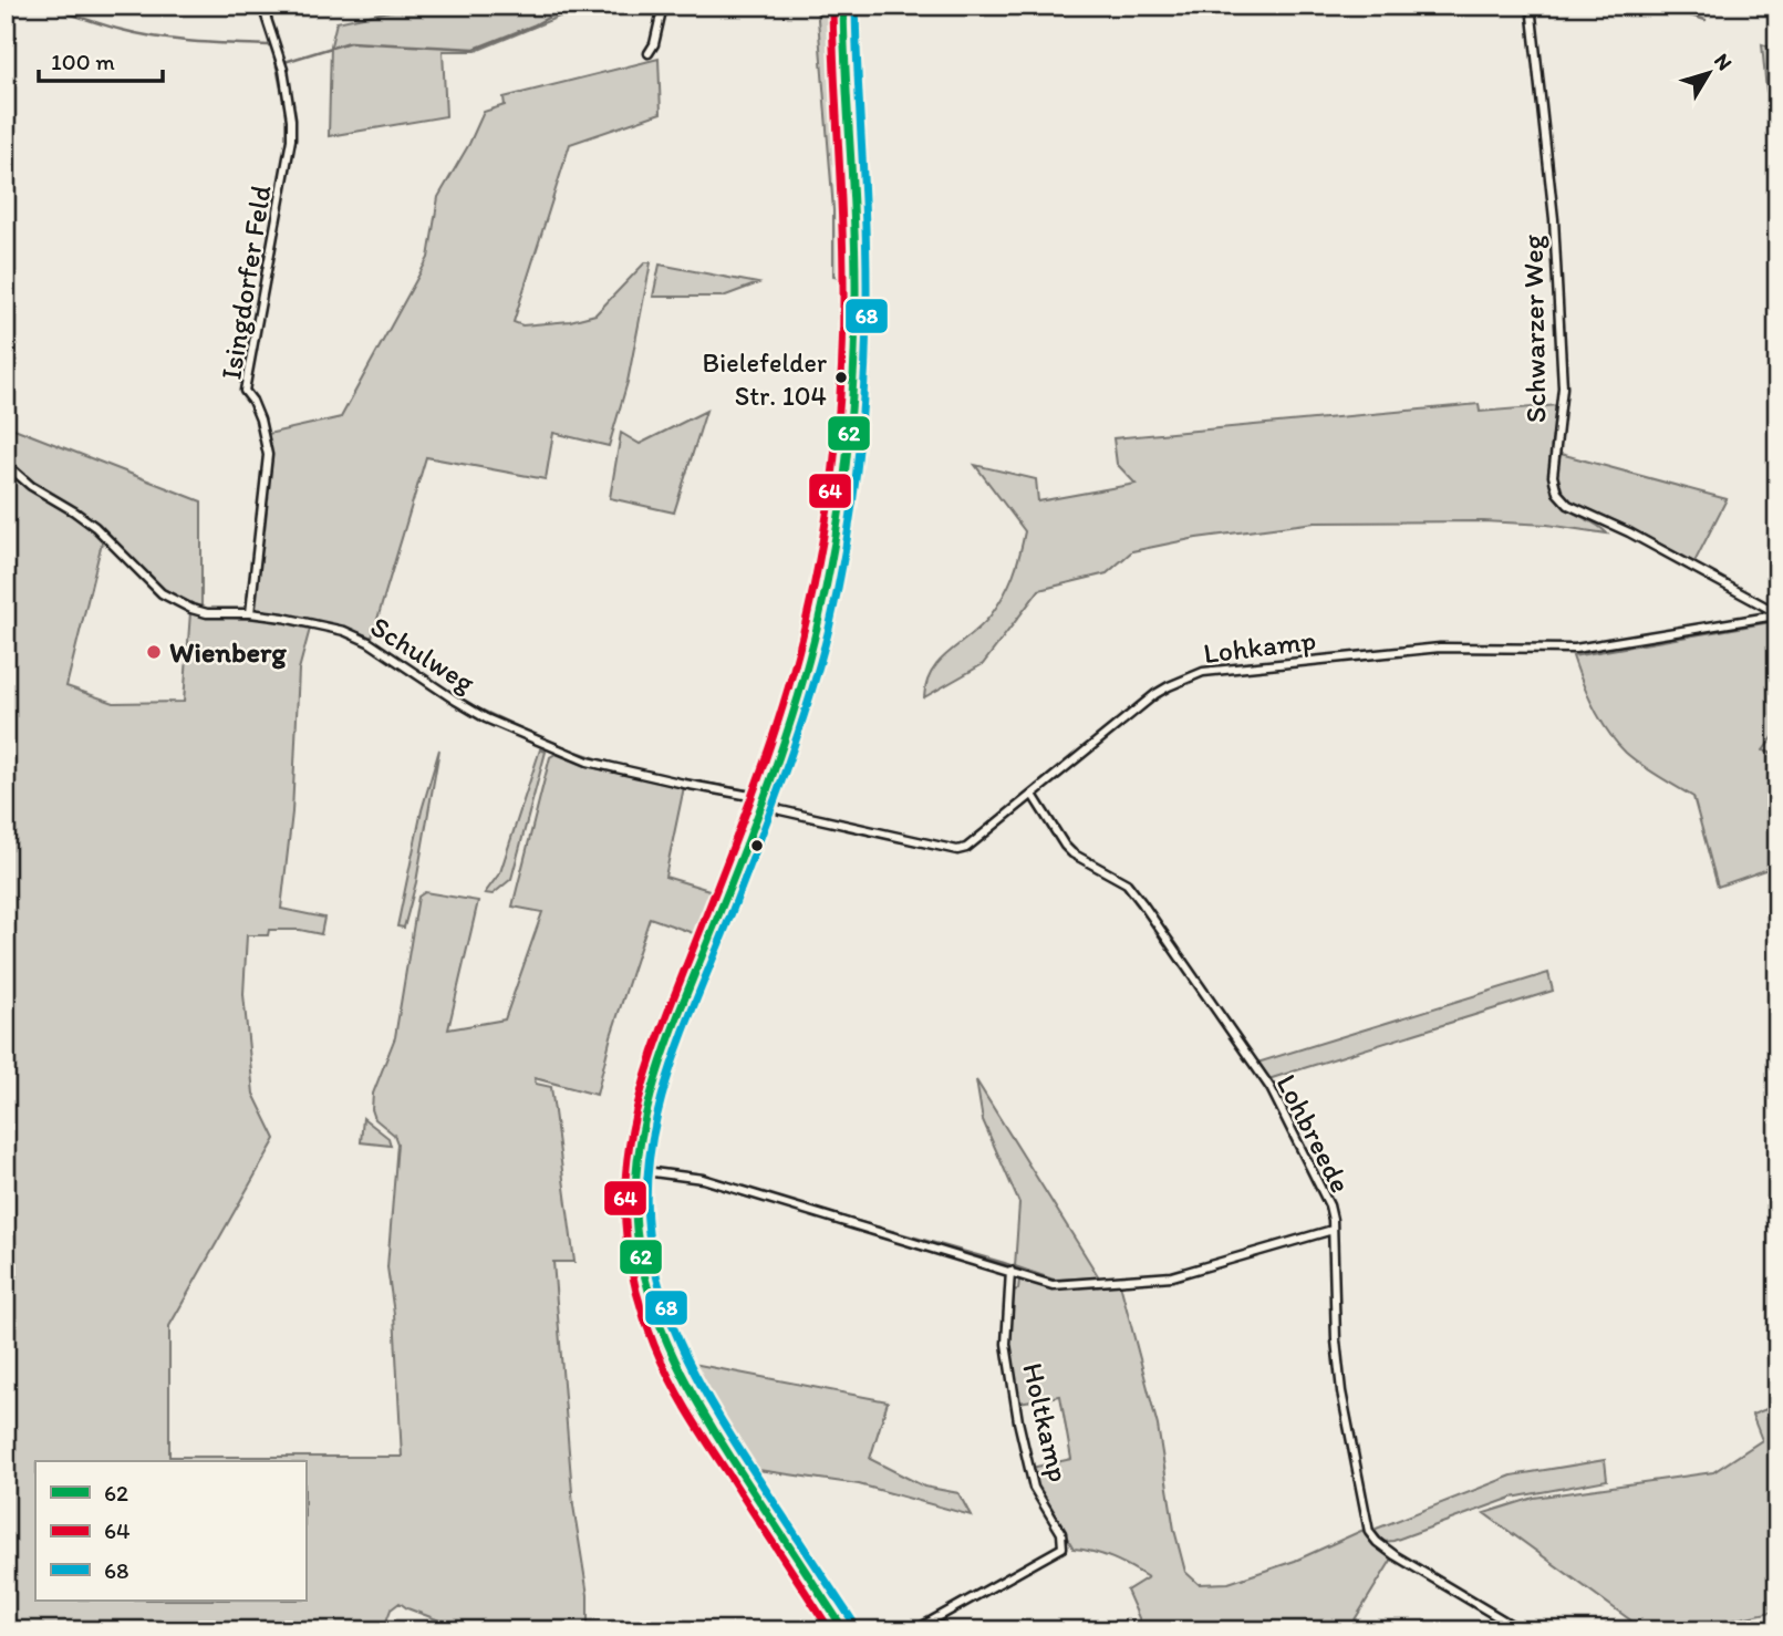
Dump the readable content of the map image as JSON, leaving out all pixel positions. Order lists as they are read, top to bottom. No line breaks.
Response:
{"streets":{"street":["Isingdorfer Feld","Schwarzer Weg","Lohkamp","Schulweg","Lohbreede","Holtkamp"]},"crossings":[["Isingdorfer Feld","Schulweg"],["Schwarzer Weg","Lohkamp"],["Lohkamp","Schulweg"],["Lohkamp","Lohbreede"]],"places":["Bielefelder Str. 104","Wienberg"],"lines":["transit line 62","transit line 64","transit line 68"],"legend":["62","64","68"],"scale_bar":"100 m","north":"top right"}
